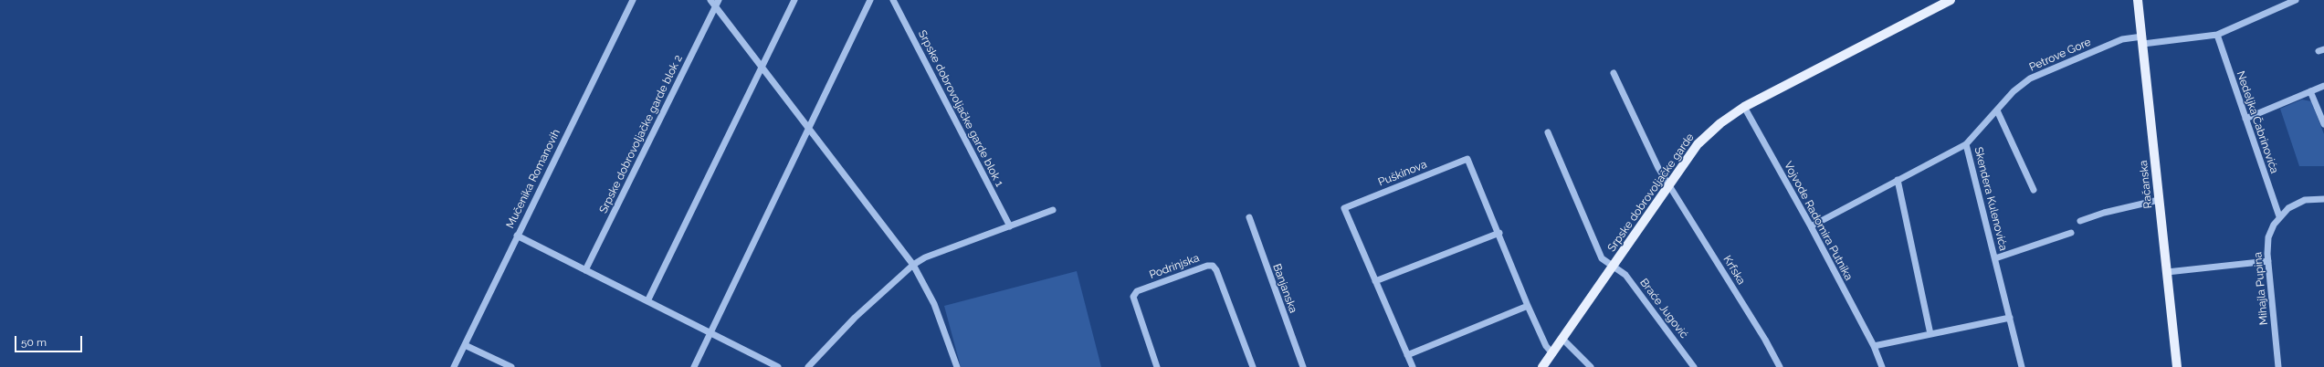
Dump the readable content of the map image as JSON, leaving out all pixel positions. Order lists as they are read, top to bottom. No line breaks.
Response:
{"streets":{"main road":["Račanska","Srpske dobrovoljačke garde"],"street":["Petrove Gore","Srpske dobrovoljačke garde blok 1","Nedeljka Čabrinovića","Srpske dobrovoljačke garde blok 2","Puškinova","Mučenika Romanovih","Skendera Kulenovića","Vojvode Radomira Putnika","Podrinjska","Krfska","Banjanska","Mihajla Pupina","Braće Jugović"]},"crossings":[["Petrove Gore","Nedeljka Čabrinovića"],["Petrove Gore","Račanska"],["Petrove Gore","Skendera Kulenovića"],["Petrove Gore","Vojvode Radomira Putnika"],["Nedeljka Čabrinovića","Mihajla Pupina"],["Puškinova","Srpske dobrovoljačke garde"],["Srpske dobrovoljačke garde","Vojvode Radomira Putnika"],["Srpske dobrovoljačke garde","Krfska"],["Srpske dobrovoljačke garde","Braće Jugović"]],"scale_bar":"50 m"}
